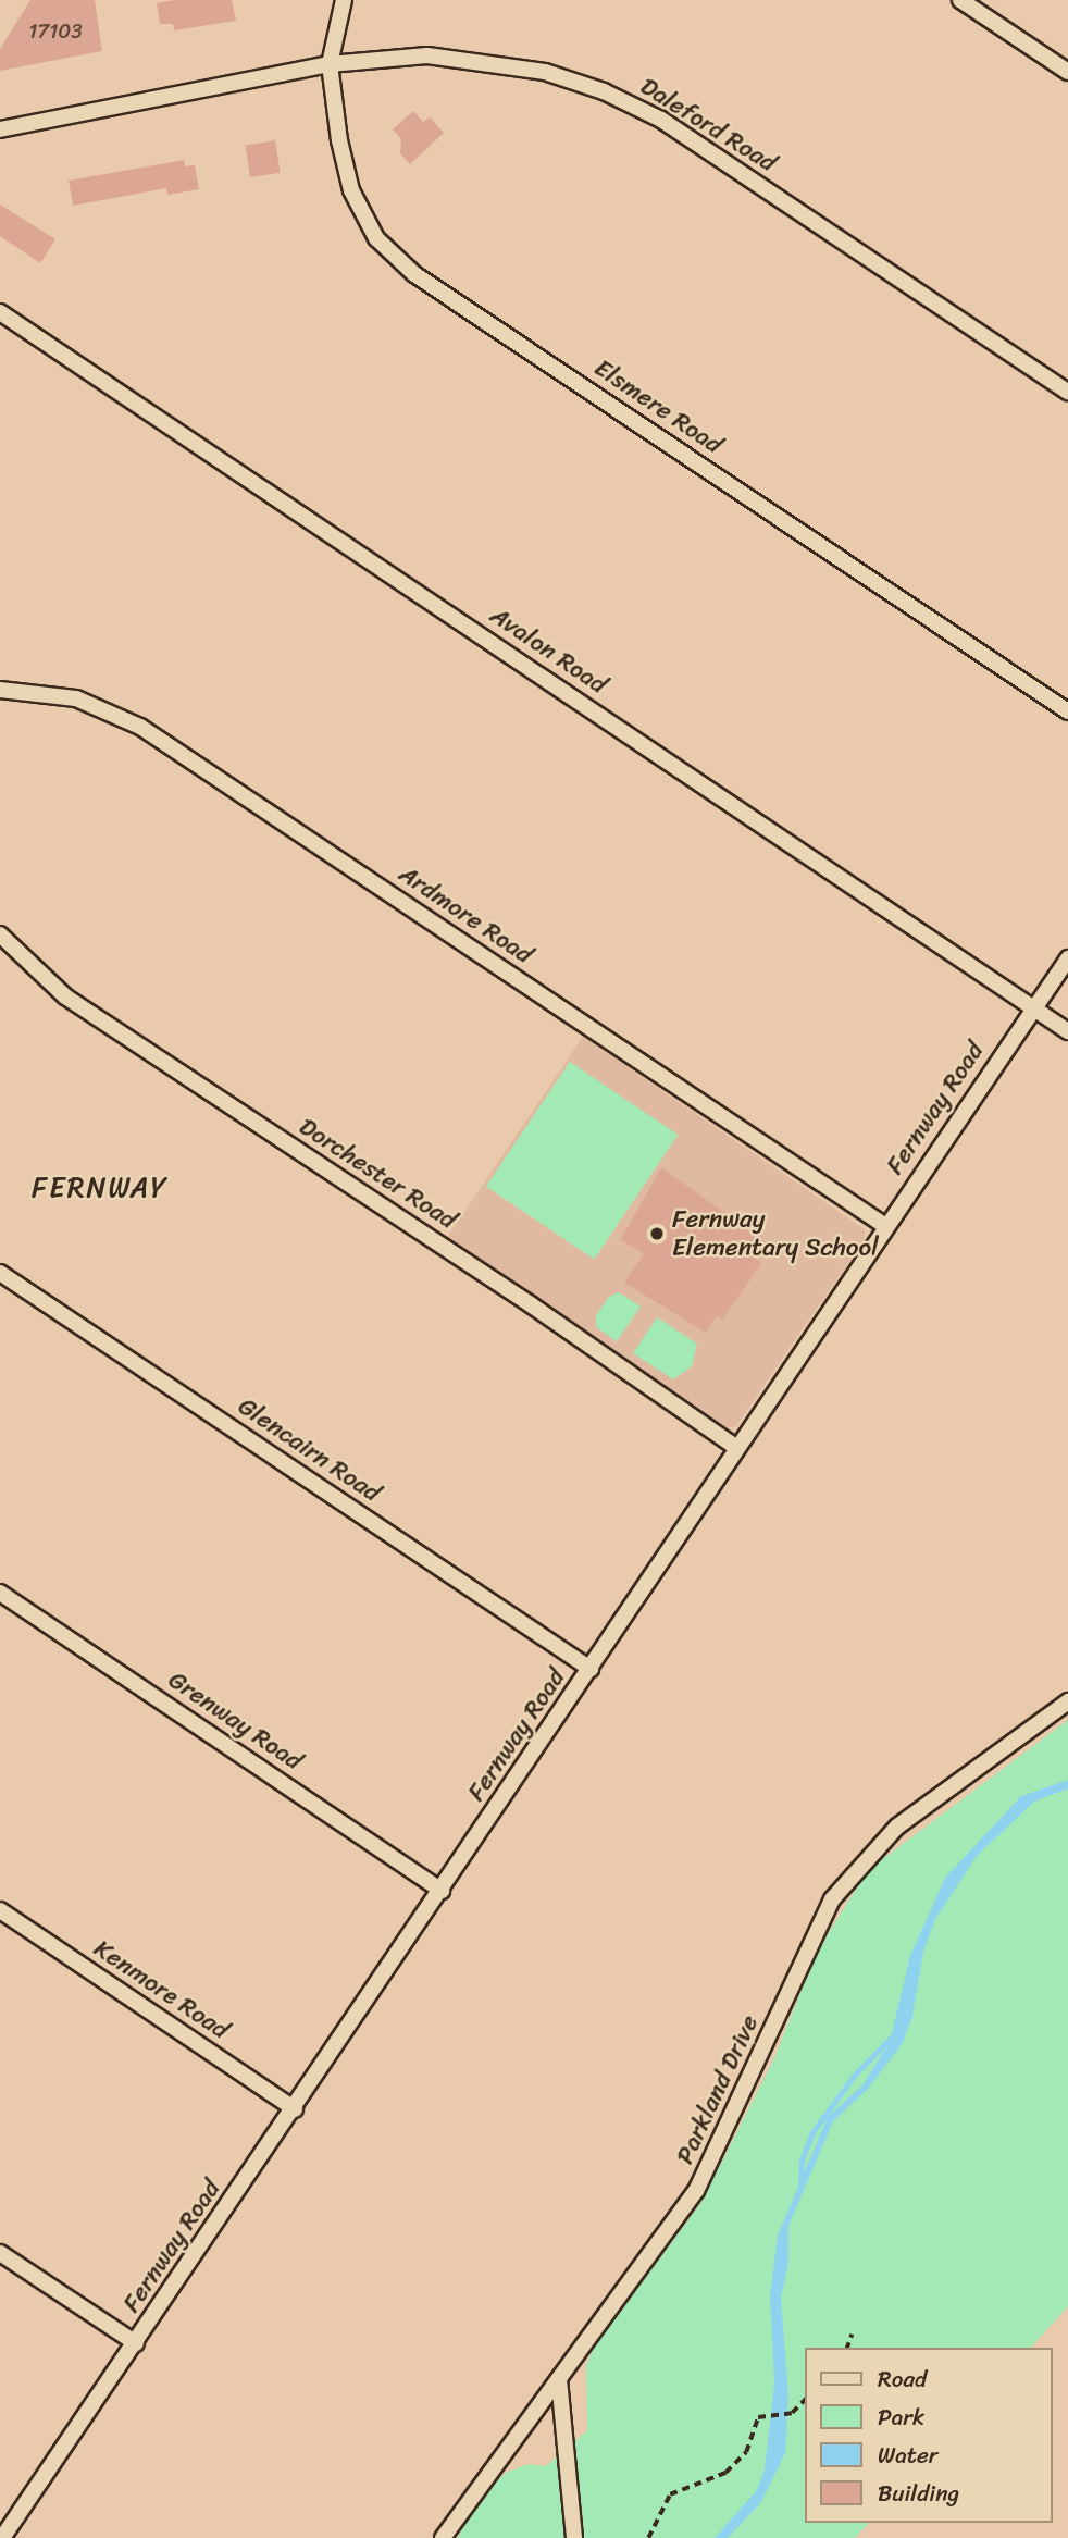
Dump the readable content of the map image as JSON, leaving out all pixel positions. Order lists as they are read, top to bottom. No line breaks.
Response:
{"streets":{"street":["Daleford Road","Elsmere Road","Avalon Road","Ardmore Road","Fernway Road","Dorchester Road","Glencairn Road","Grenway Road","Kenmore Road","Parkland Drive"]},"crossings":[["Daleford Road","Elsmere Road"],["Avalon Road","Fernway Road"],["Ardmore Road","Fernway Road"],["Fernway Road","Dorchester Road"],["Fernway Road","Glencairn Road"],["Fernway Road","Grenway Road"],["Fernway Road","Kenmore Road"]],"districts":["FERNWAY"],"places":["Fernway Elementary School"],"house_numbers":["17103"],"legend":["Road","Park","Water","Building"]}
